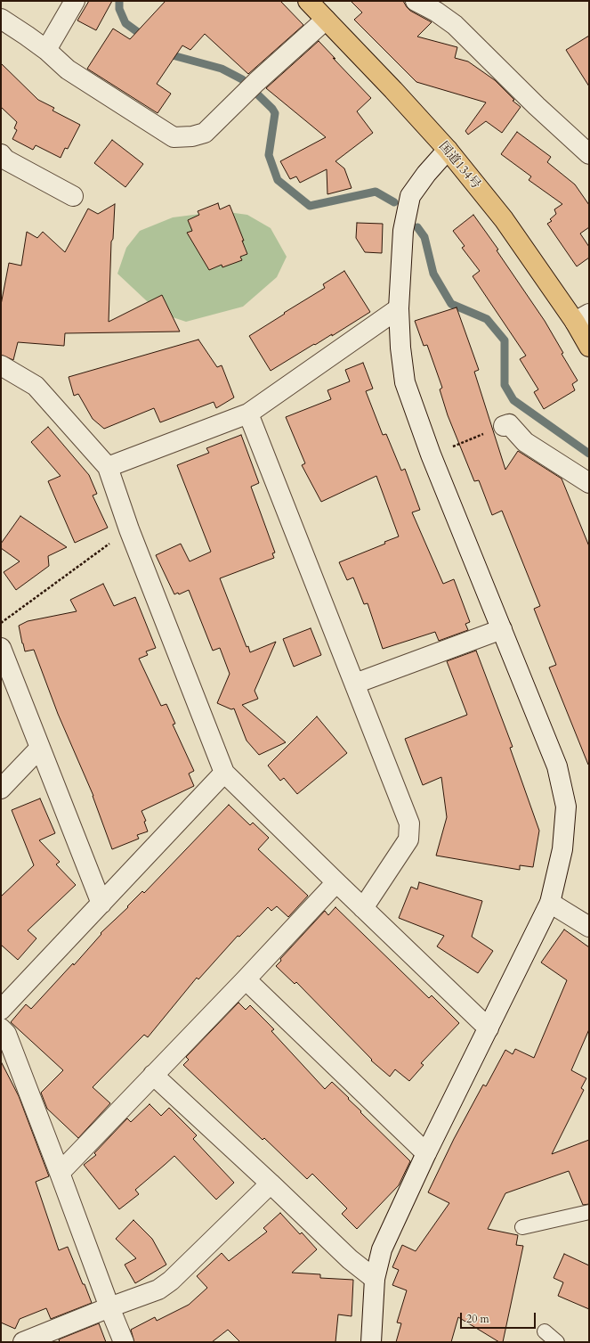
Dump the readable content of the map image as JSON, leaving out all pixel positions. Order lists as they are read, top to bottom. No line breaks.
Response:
{"streets":{"highway":["国道134号"]},"scale_bar":"20 m"}
